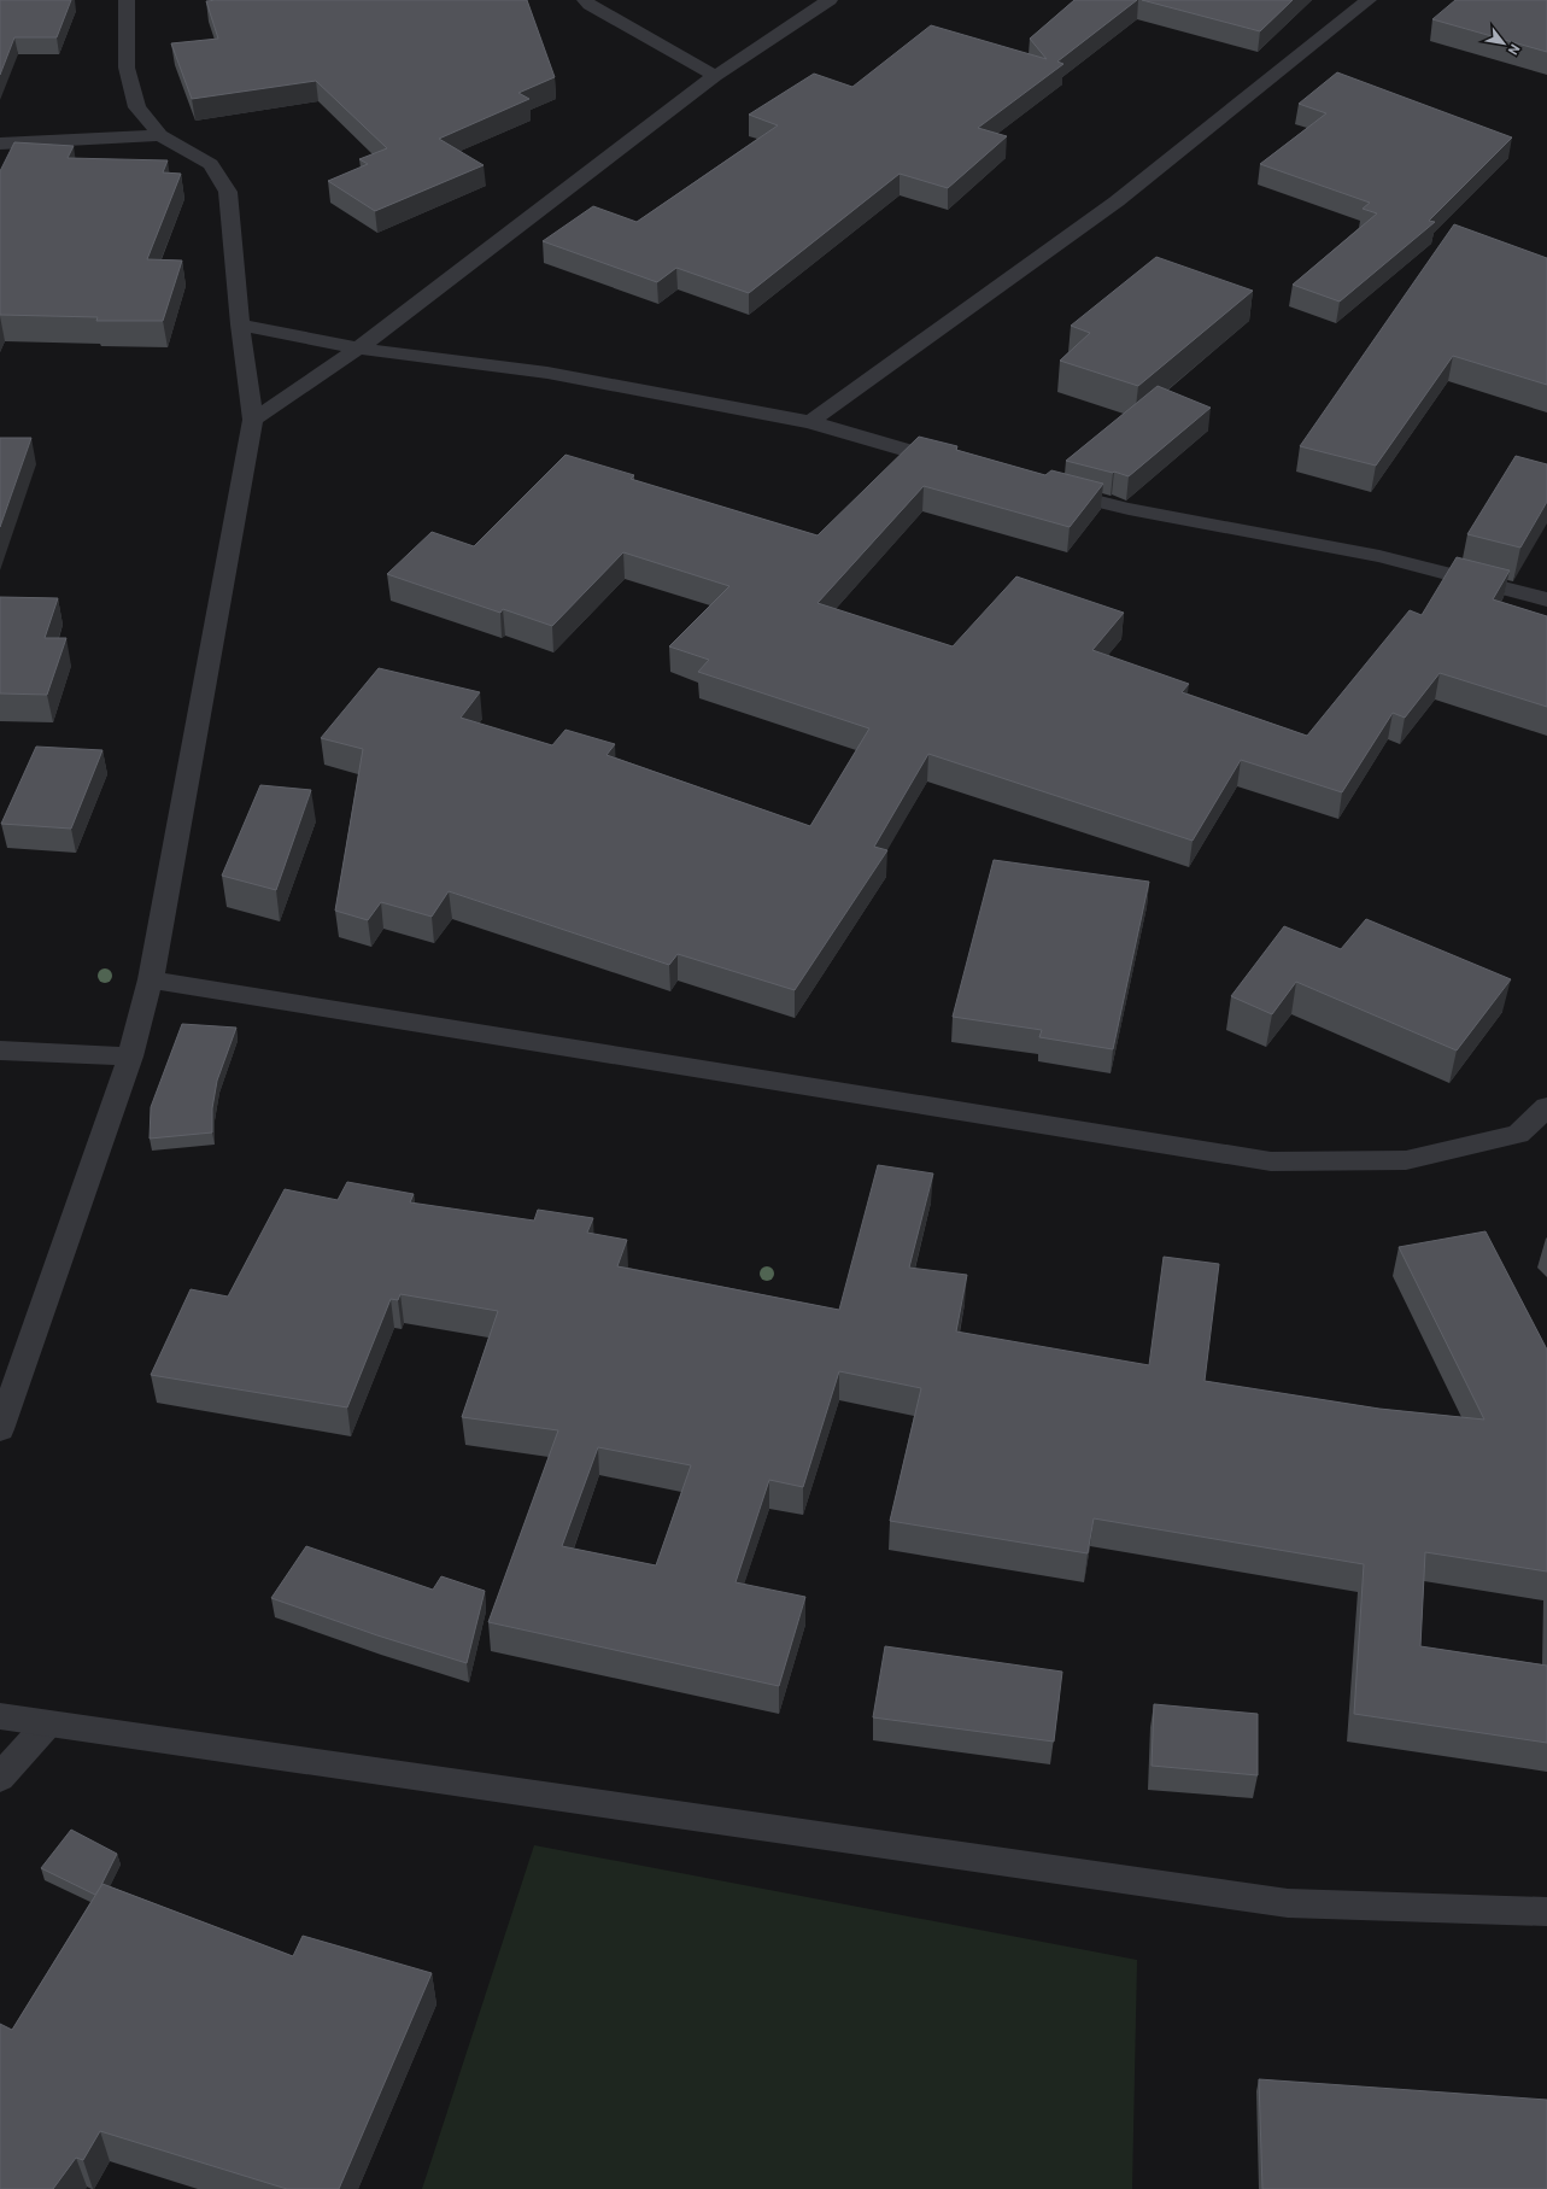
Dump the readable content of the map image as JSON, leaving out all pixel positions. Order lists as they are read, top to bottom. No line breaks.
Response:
{"north":"bottom right"}
